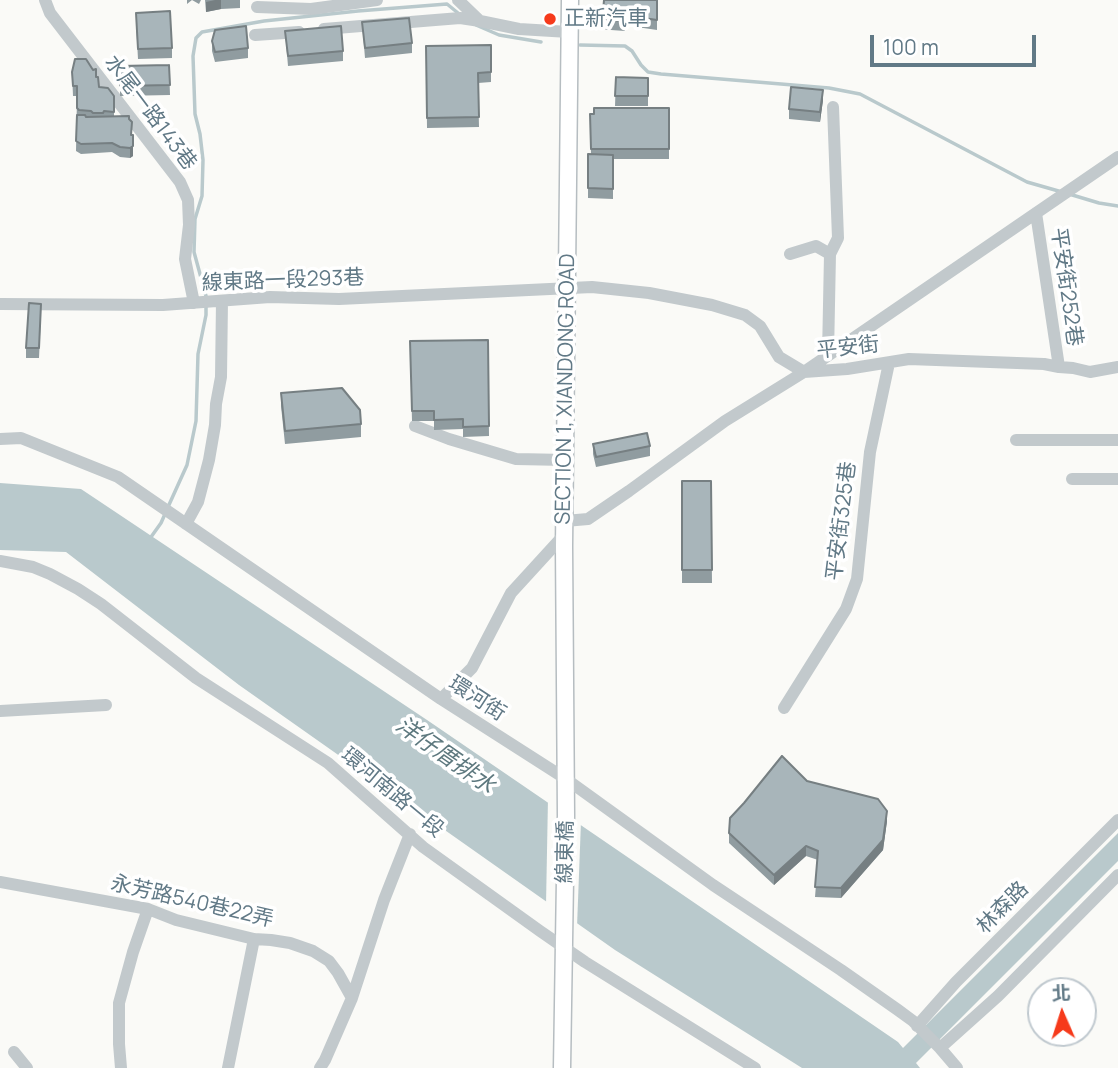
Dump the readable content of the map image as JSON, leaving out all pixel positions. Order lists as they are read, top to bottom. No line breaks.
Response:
{"streets":{"main road":["SECTION 1, XIANDONG ROAD","線東橋"],"street":["水尾一路143巷","線東路一段293巷","平安街252巷","平安街","平安街325巷","環河街","環河南路一段","永芳路540巷22弄","林森路"]},"crossings":[["水尾一路143巷","線東路一段293巷"],["線東路一段293巷","平安街"],["線東路一段293巷","SECTION 1, XIANDONG ROAD"],["平安街252巷","平安街"],["平安街","SECTION 1, XIANDONG ROAD"],["平安街","平安街325巷"],["SECTION 1, XIANDONG ROAD","環河街"],["SECTION 1, XIANDONG ROAD","線東橋"],["環河街","線東橋"],["環河街","林森路"],["環河南路一段","線東橋"]],"water":["洋仔厝排水"],"places":["正新汽車"],"scale_bar":"100 m","north":"top"}
